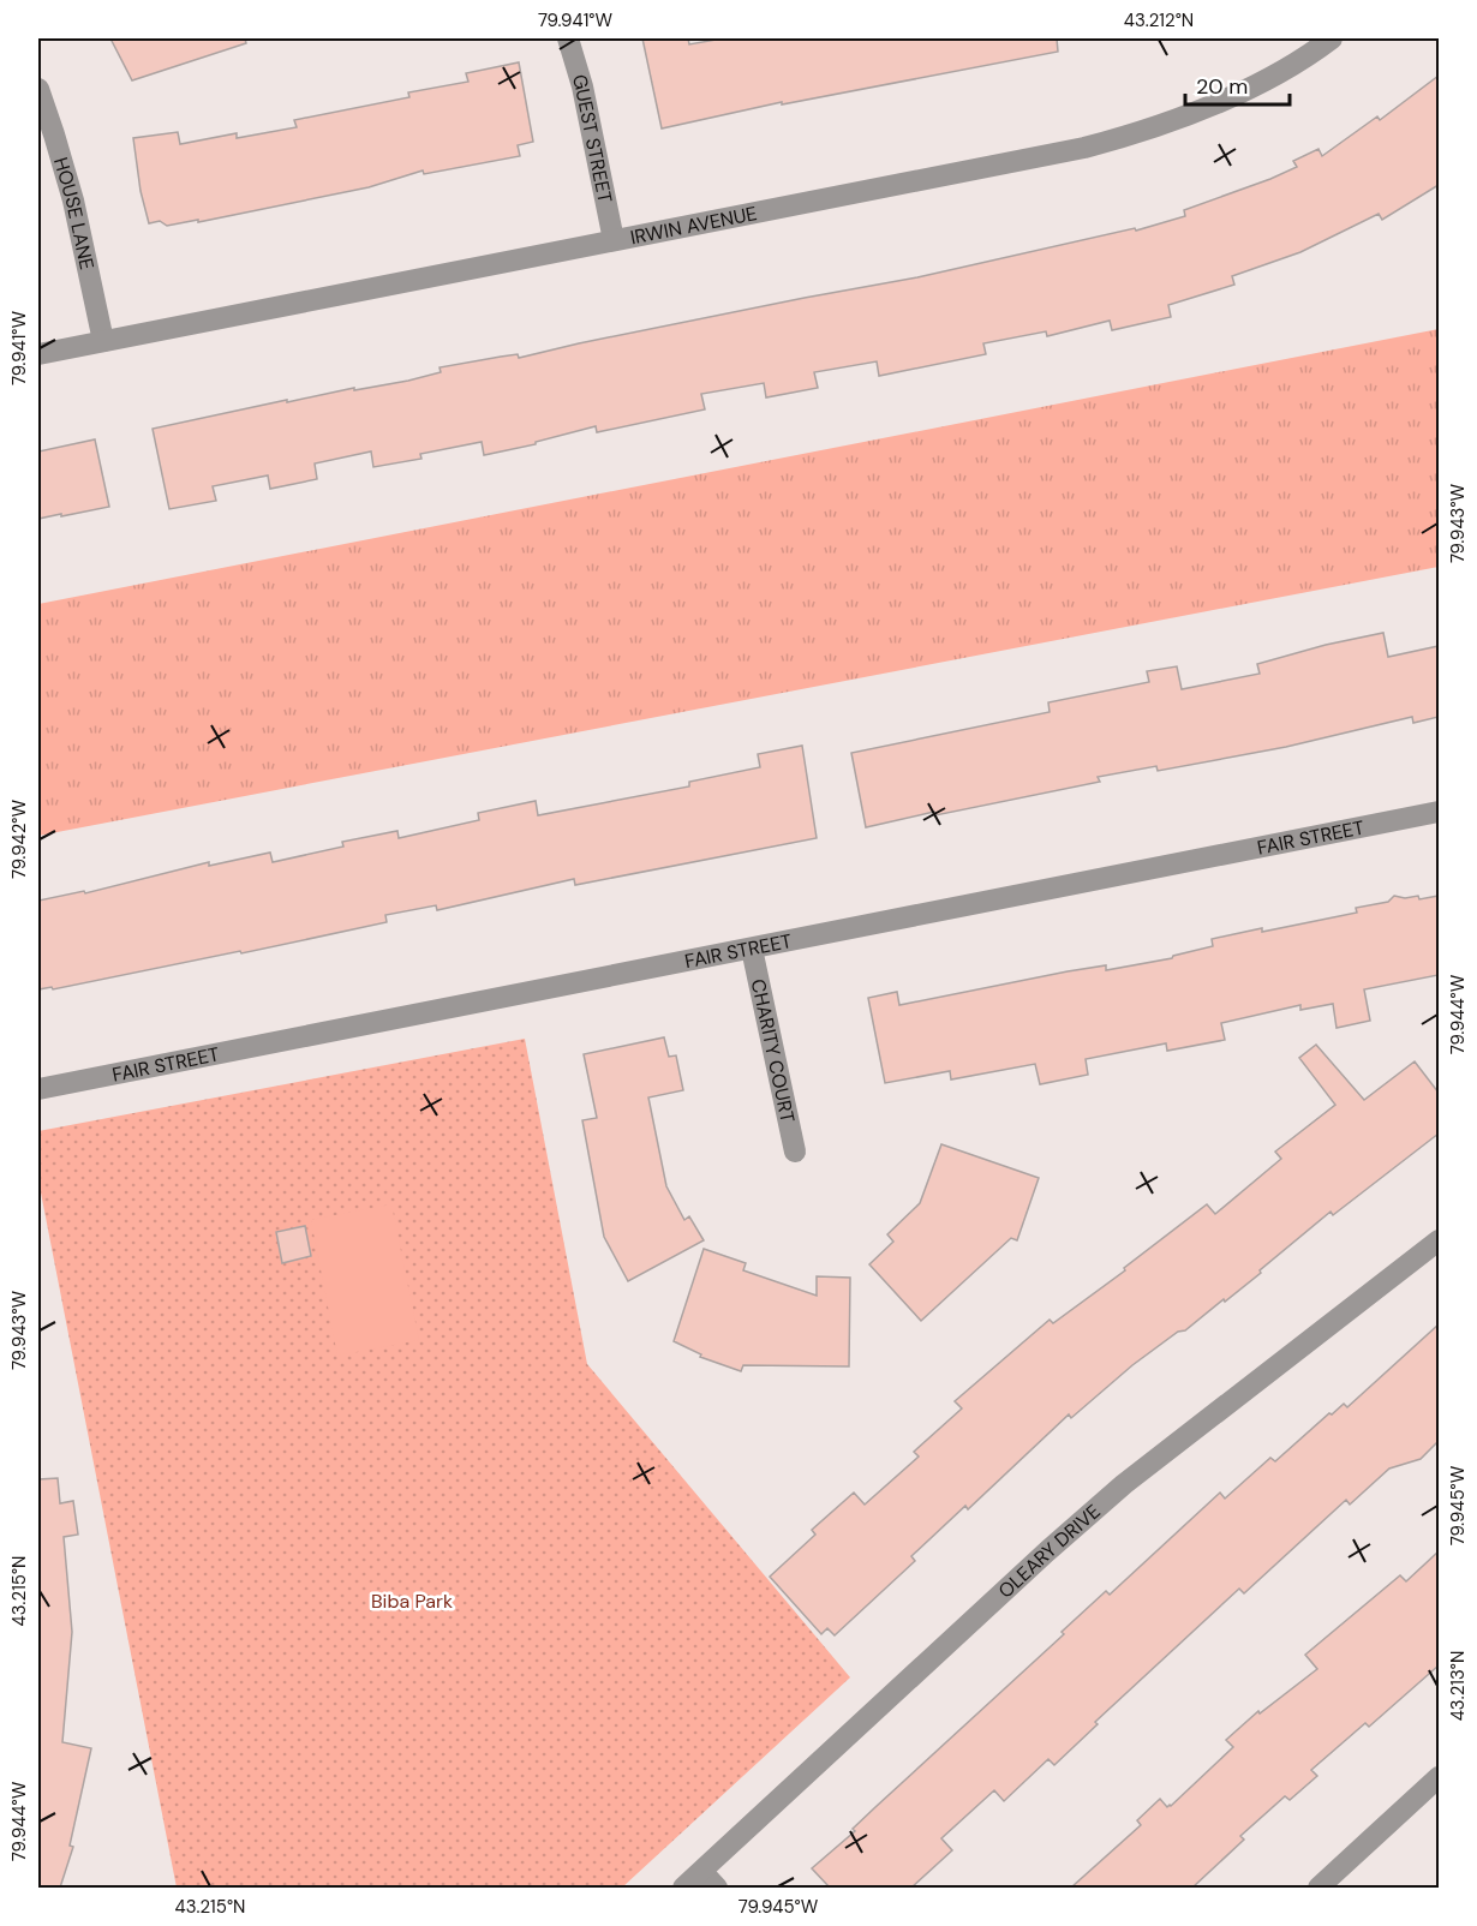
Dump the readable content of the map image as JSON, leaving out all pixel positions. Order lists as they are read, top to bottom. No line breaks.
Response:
{"streets":{"street":["GUEST STREET","HOUSE LANE","IRWIN AVENUE","FAIR STREET","CHARITY COURT","OLEARY DRIVE"]},"crossings":[["GUEST STREET","IRWIN AVENUE"],["HOUSE LANE","IRWIN AVENUE"],["FAIR STREET","CHARITY COURT"]],"parks":["Biba Park"],"scale_bar":"20 m","coordinates":["79.941°W","43.212°N","79.943°W","79.942°W","79.944°W","79.945°W","43.215°N","43.213°N"]}
